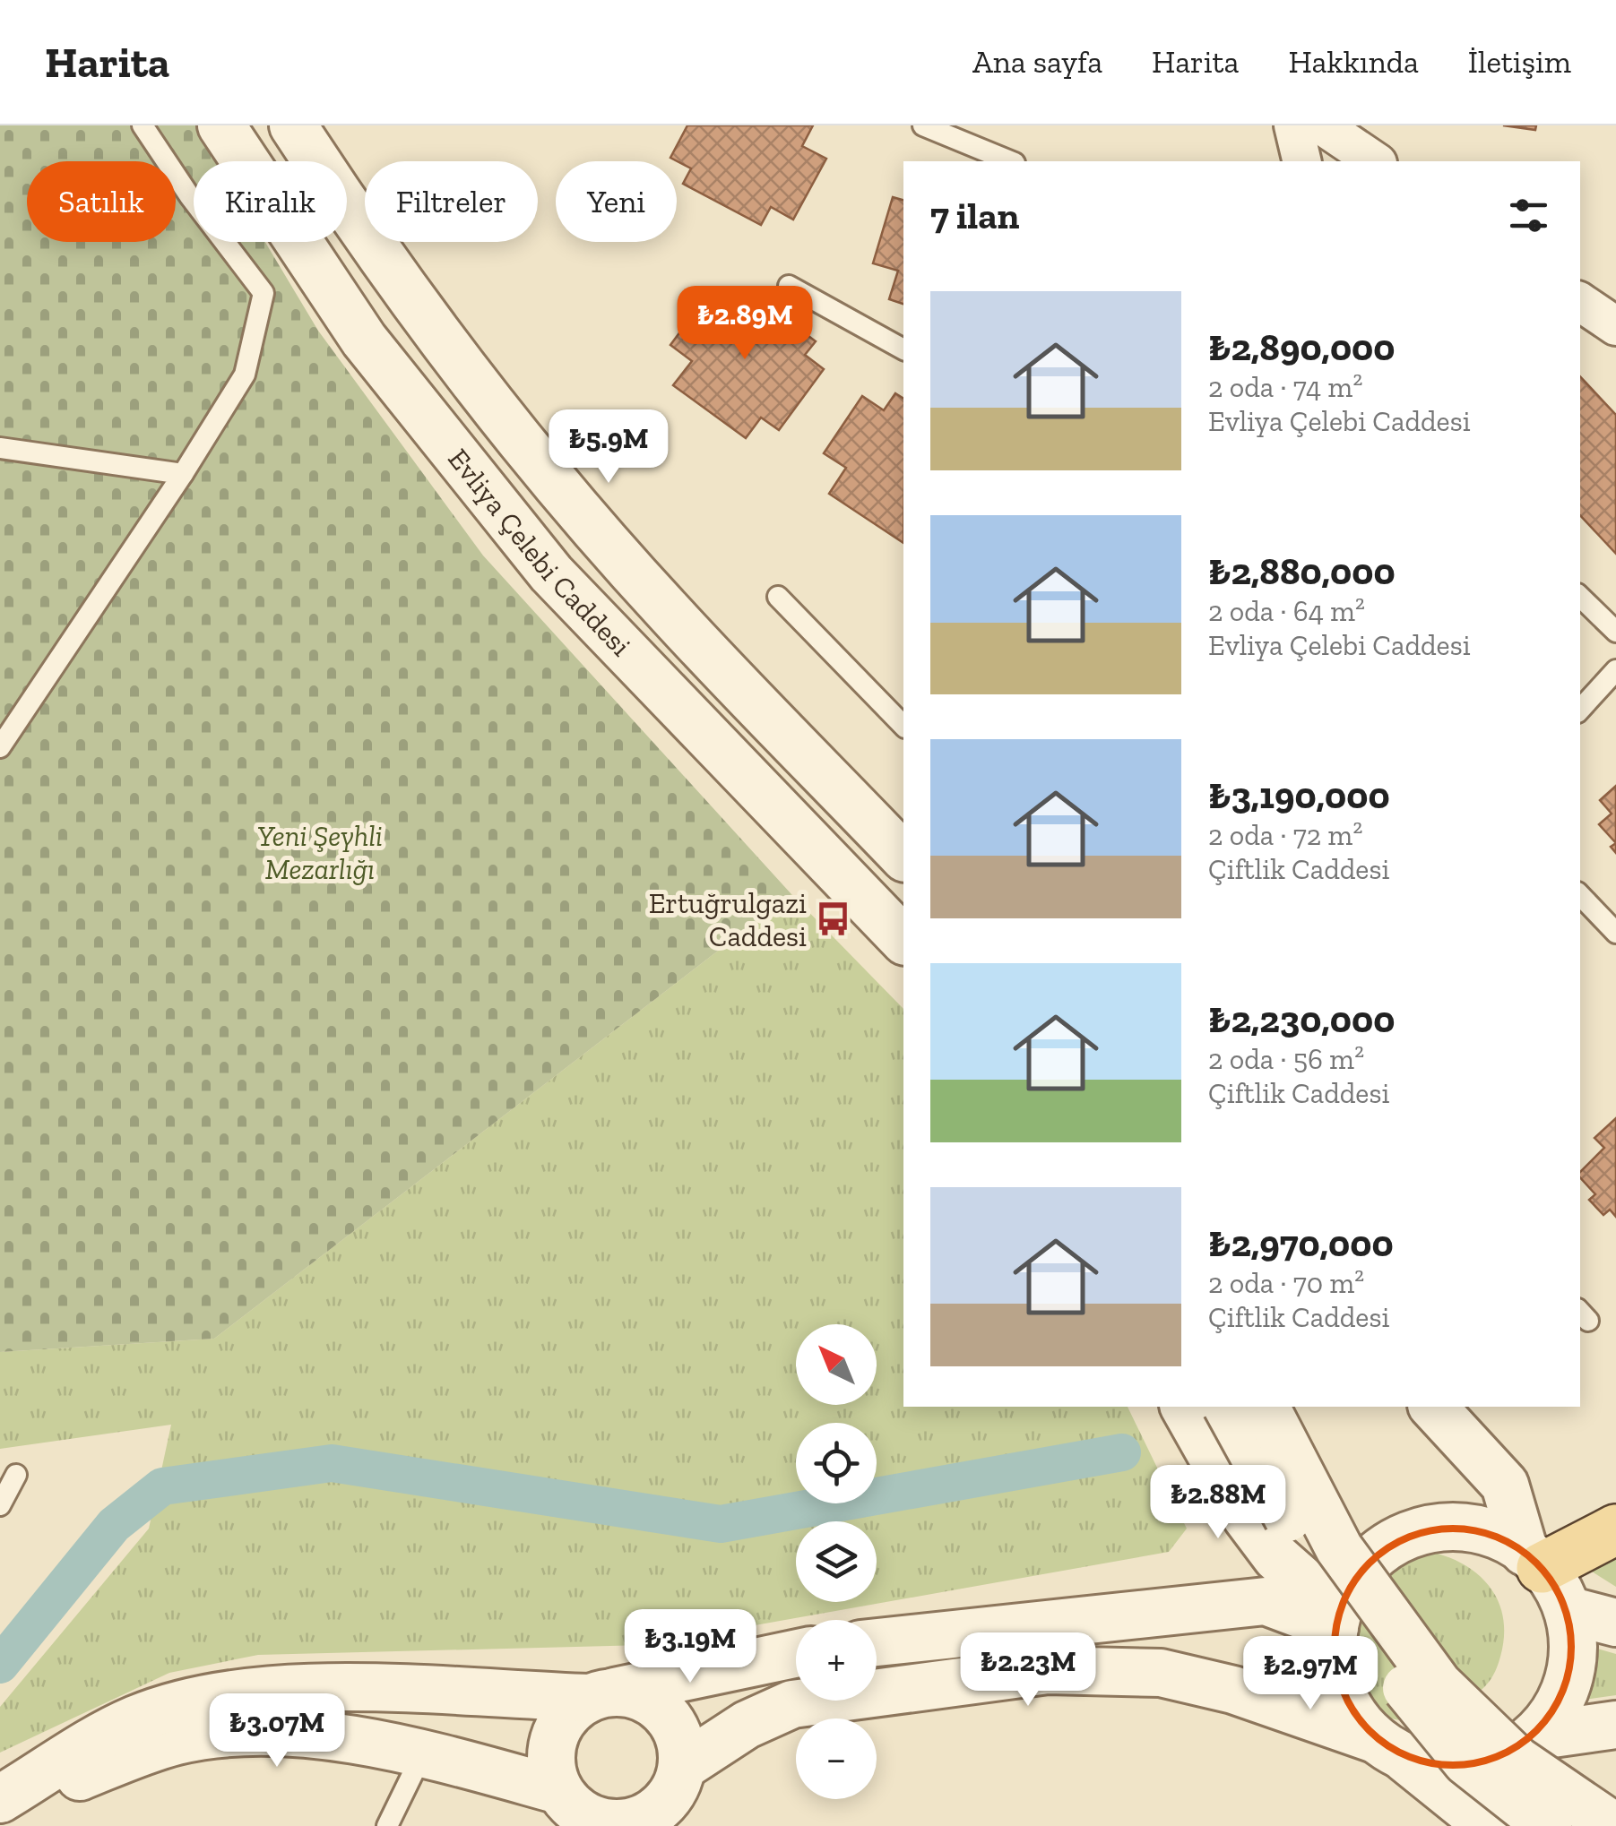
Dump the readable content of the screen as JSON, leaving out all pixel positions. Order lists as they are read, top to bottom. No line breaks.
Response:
{"streets":{"street":["Evliya Çelebi Caddesi"]},"parks":["Yeni Şeyhli Mezarlığı"],"places":{"bus stop":["Ertuğrulgazi Caddesi"]},"north":"top left","page":{"header":"Harita","nav":["Ana sayfa","Harita","Hakkında","İletişim"],"chip":["Satılık","Kiralık","Filtreler","Yeni"],"heading":"7 ilan","list":[{"name":"₺2,890,000","note":"2 oda · 74 m² · Evliya Çelebi Caddesi"},{"name":"₺2,880,000","note":"2 oda · 64 m² · Evliya Çelebi Caddesi"},{"name":"₺3,190,000","note":"2 oda · 72 m² · Çiftlik Caddesi"},{"name":"₺2,230,000","note":"2 oda · 56 m² · Çiftlik Caddesi"},{"name":"₺2,970,000","note":"2 oda · 70 m² · Çiftlik Caddesi"}],"price":["₺2.89M","₺5.9M","₺2.88M","₺3.19M","₺2.23M","₺2.97M","₺3.07M"],"map_buttons":["+","−"]}}
